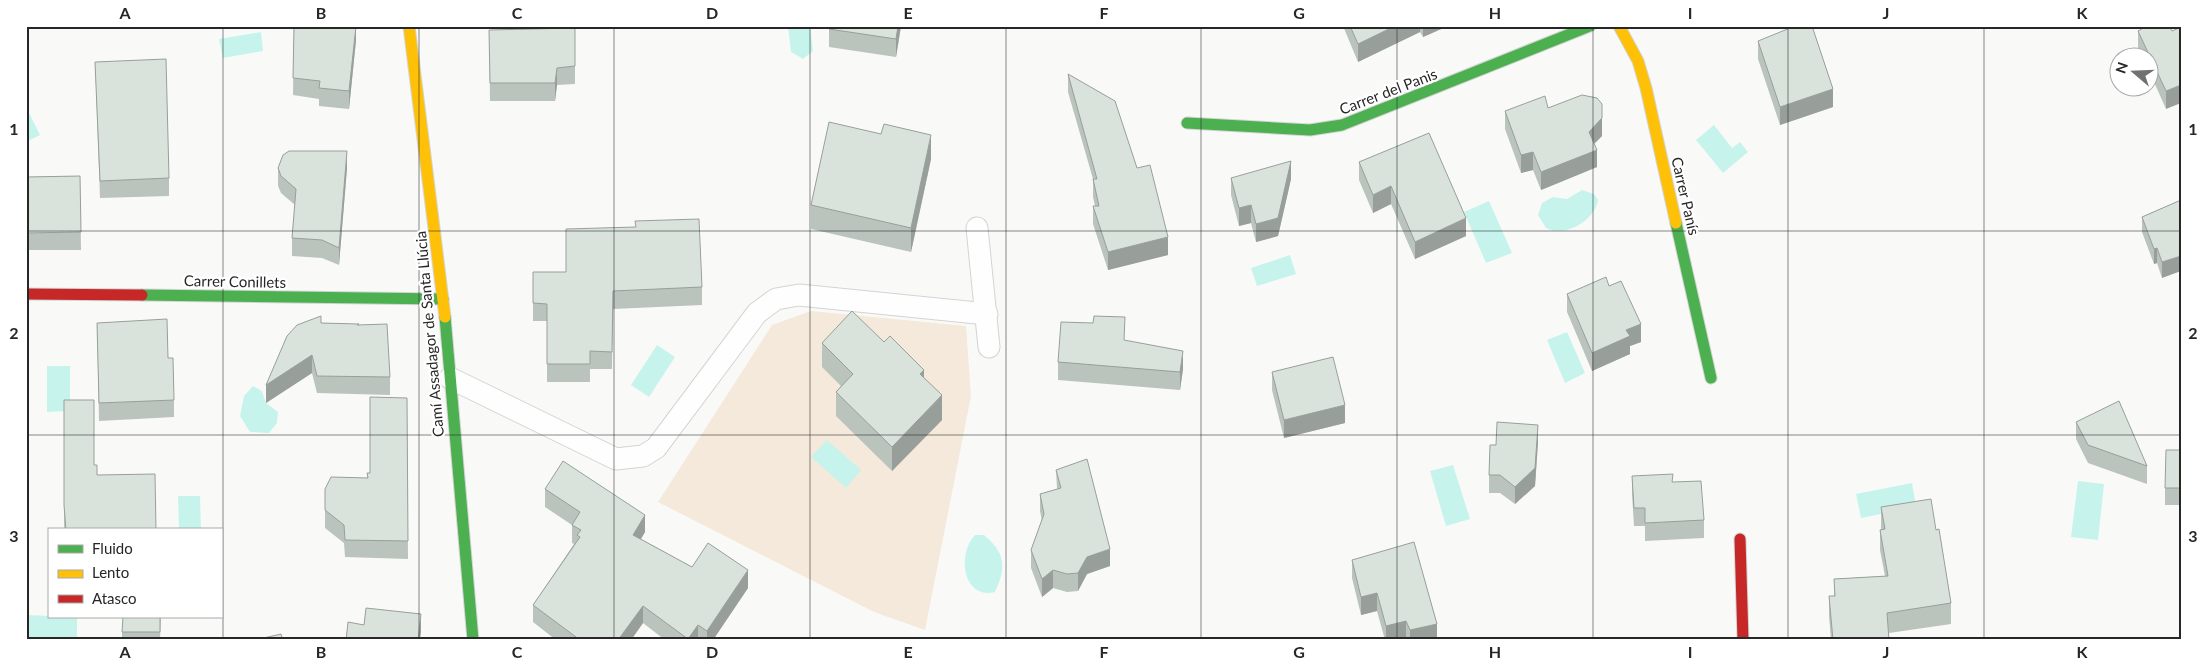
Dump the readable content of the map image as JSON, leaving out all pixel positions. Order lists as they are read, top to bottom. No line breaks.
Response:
{"streets":{"street":["Carrer del Panis","Carrer Panís","Carrer Conillets","Camí Assadagor de Santa Llúcia"]},"crossings":[["Carrer Conillets","Camí Assadagor de Santa Llúcia"]],"legend":["Fluido","Lento","Atasco"],"north":"left","grid":{"columns":["A","B","C","D","E","F","G","H","I","J","K"],"rows":["1","2","3"]}}
